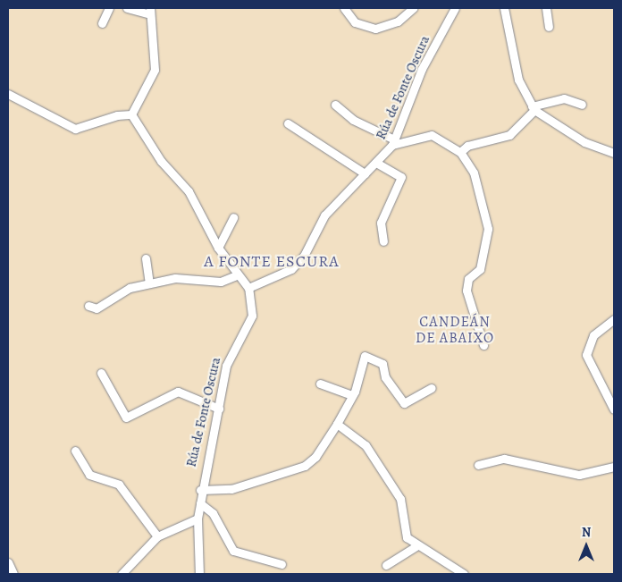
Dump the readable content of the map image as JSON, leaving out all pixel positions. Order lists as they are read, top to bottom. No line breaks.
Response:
{"streets":{"street":["Rúa de Fonte Oscura"]},"districts":["A FONTE ESCURA","CANDEÁN DE ABAIXO"],"north":"top"}
